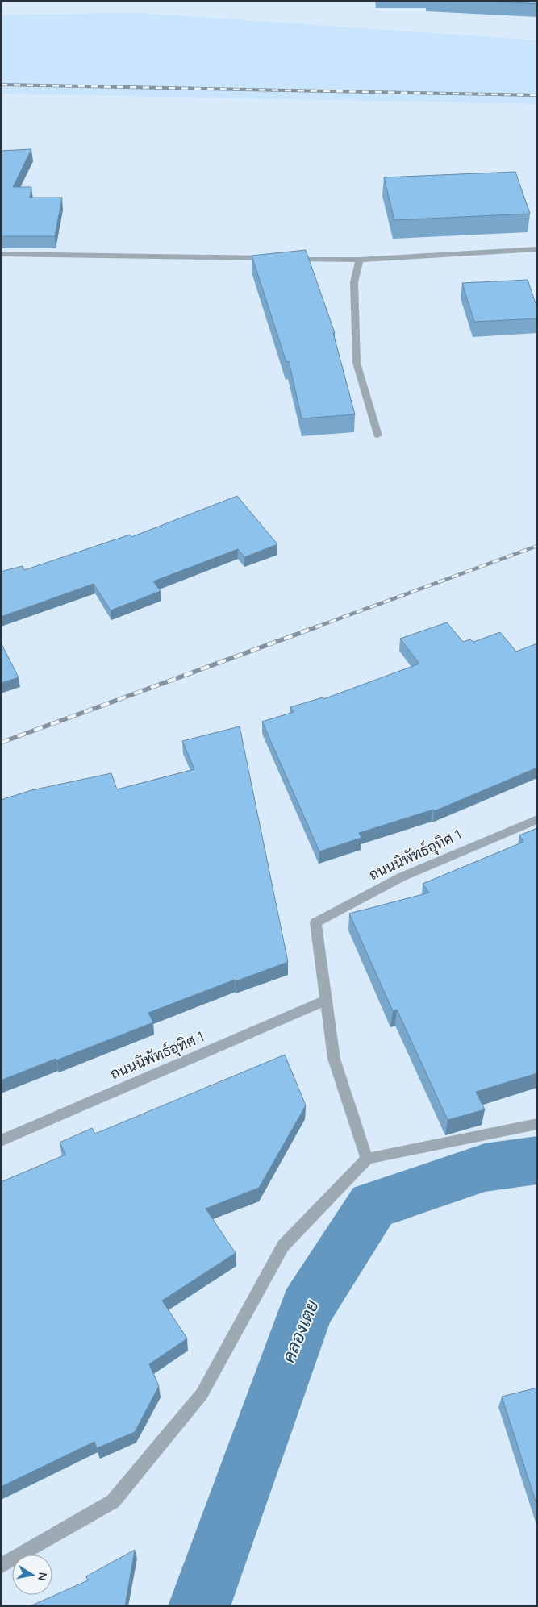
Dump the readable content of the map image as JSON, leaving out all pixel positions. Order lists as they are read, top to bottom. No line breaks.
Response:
{"streets":{"street":["ถนนนิพัทธ์อุทิศ 1"]},"water":["คลองเตย"],"north":"right"}
